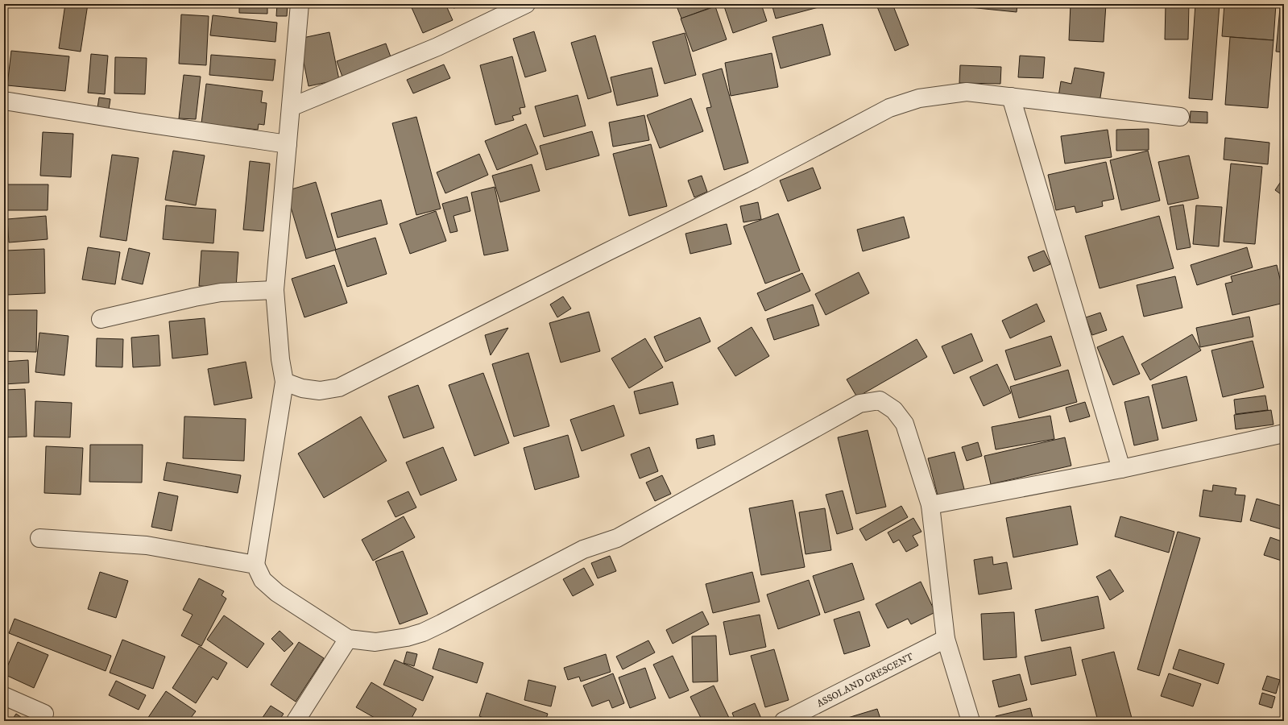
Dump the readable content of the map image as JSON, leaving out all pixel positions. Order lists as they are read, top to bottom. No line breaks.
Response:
{"streets":{"street":["ASSOLAND CRESCENT"]}}
